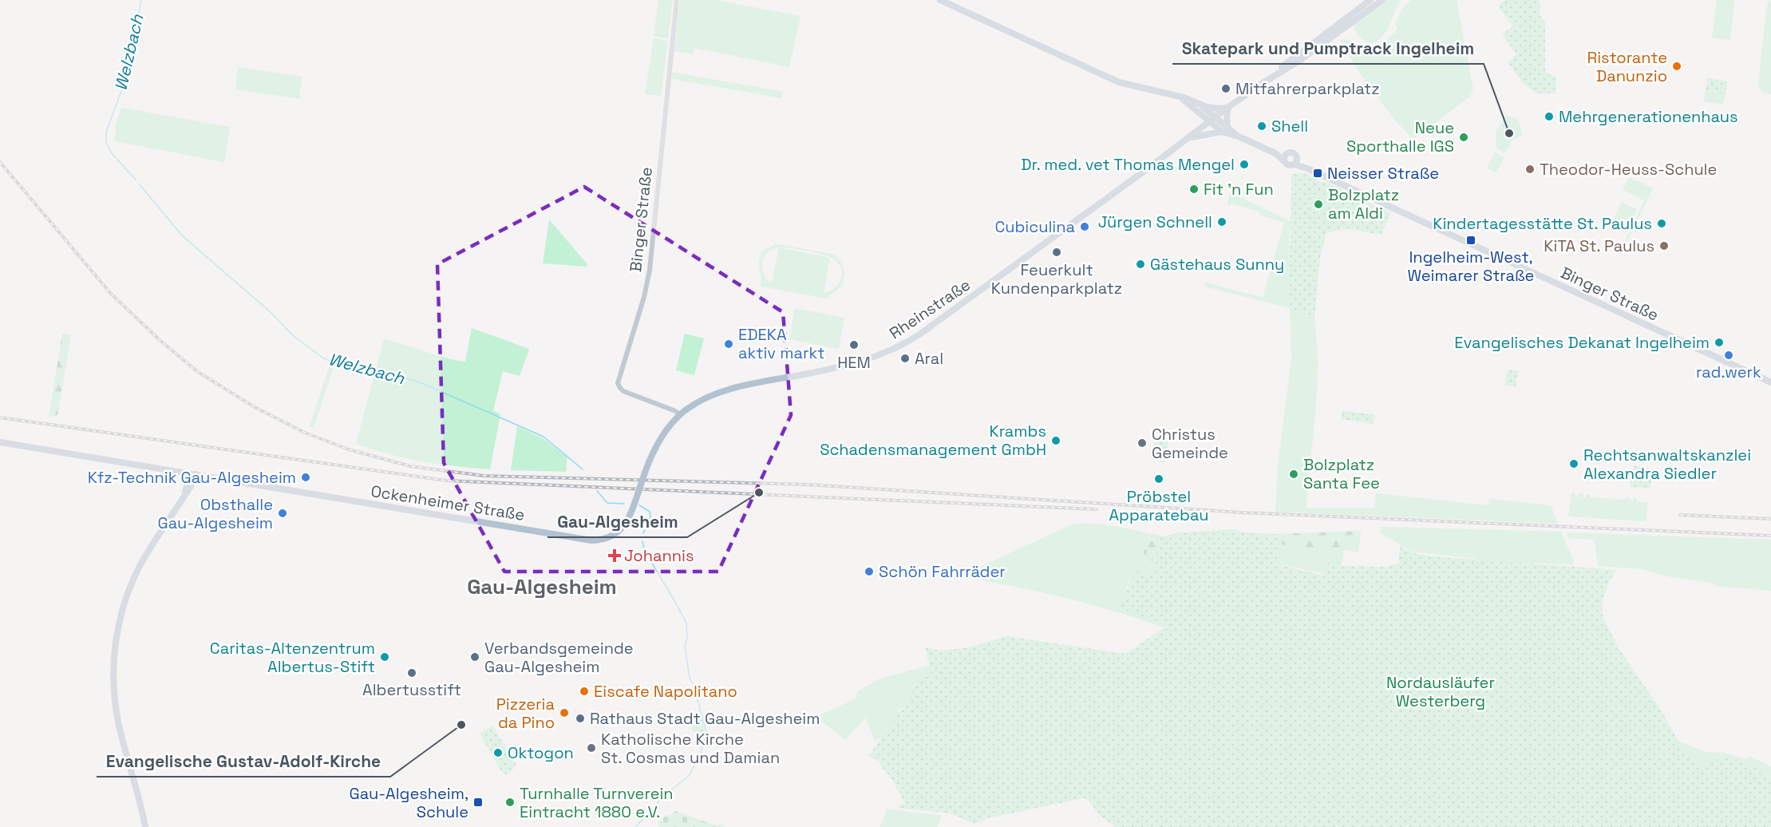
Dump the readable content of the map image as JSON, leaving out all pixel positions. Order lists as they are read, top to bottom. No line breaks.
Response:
{"streets":{"main road":["Binger Straße","Rheinstraße","Ockenheimer Straße"]},"crossings":[["Binger Straße","Rheinstraße"],["Rheinstraße","Ockenheimer Straße"]],"districts":["Gau-Algesheim"],"water":["Welzbach"],"parks":["Nordausläufer Westerberg"],"places":{"other":["Ristorante Danunzio","Mitfahrerparkplatz","Mehrgenerationenhaus","Shell","Skatepark und Pumptrack Ingelheim","Neue Sporthalle IGS","Dr. med. vet Thomas Mengel","Theodor-Heuss-Schule","Fit 'n Fun","Bolzplatz am Aldi","Jürgen Schnell","Kindertagesstätte St. Paulus","Cubiculina","KiTA St. Paulus","Feuerkult Kundenparkplatz","Gästehaus Sunny","Evangelisches Dekanat Ingelheim","EDEKA aktiv markt","HEM","rad.werk","Aral","Krambs Schadensmanagement GmbH","Christus Gemeinde","Rechtsanwaltskanzlei Alexandra Siedler","Bolzplatz Santa Fee","Kfz-Technik Gau-Algesheim","Pröbstel Apparatebau","Gau-Algesheim","Obsthalle Gau-Algesheim","Schön Fahrräder","Caritas-Altenzentrum Albertus-Stift","Verbandsgemeinde Gau-Algesheim","Albertusstift","Eiscafe Napolitano","Pizzeria da Pino","Rathaus Stadt Gau-Algesheim","Evangelische Gustav-Adolf-Kirche","Katholische Kirche St. Cosmas und Damian","Oktogon","Turnhalle Turnverein Eintracht 1880 e.V."],"transit":["Neisser Straße","Ingelheim-West, Weimarer Straße","Gau-Algesheim, Schule"],"health":["Johannis"]}}
